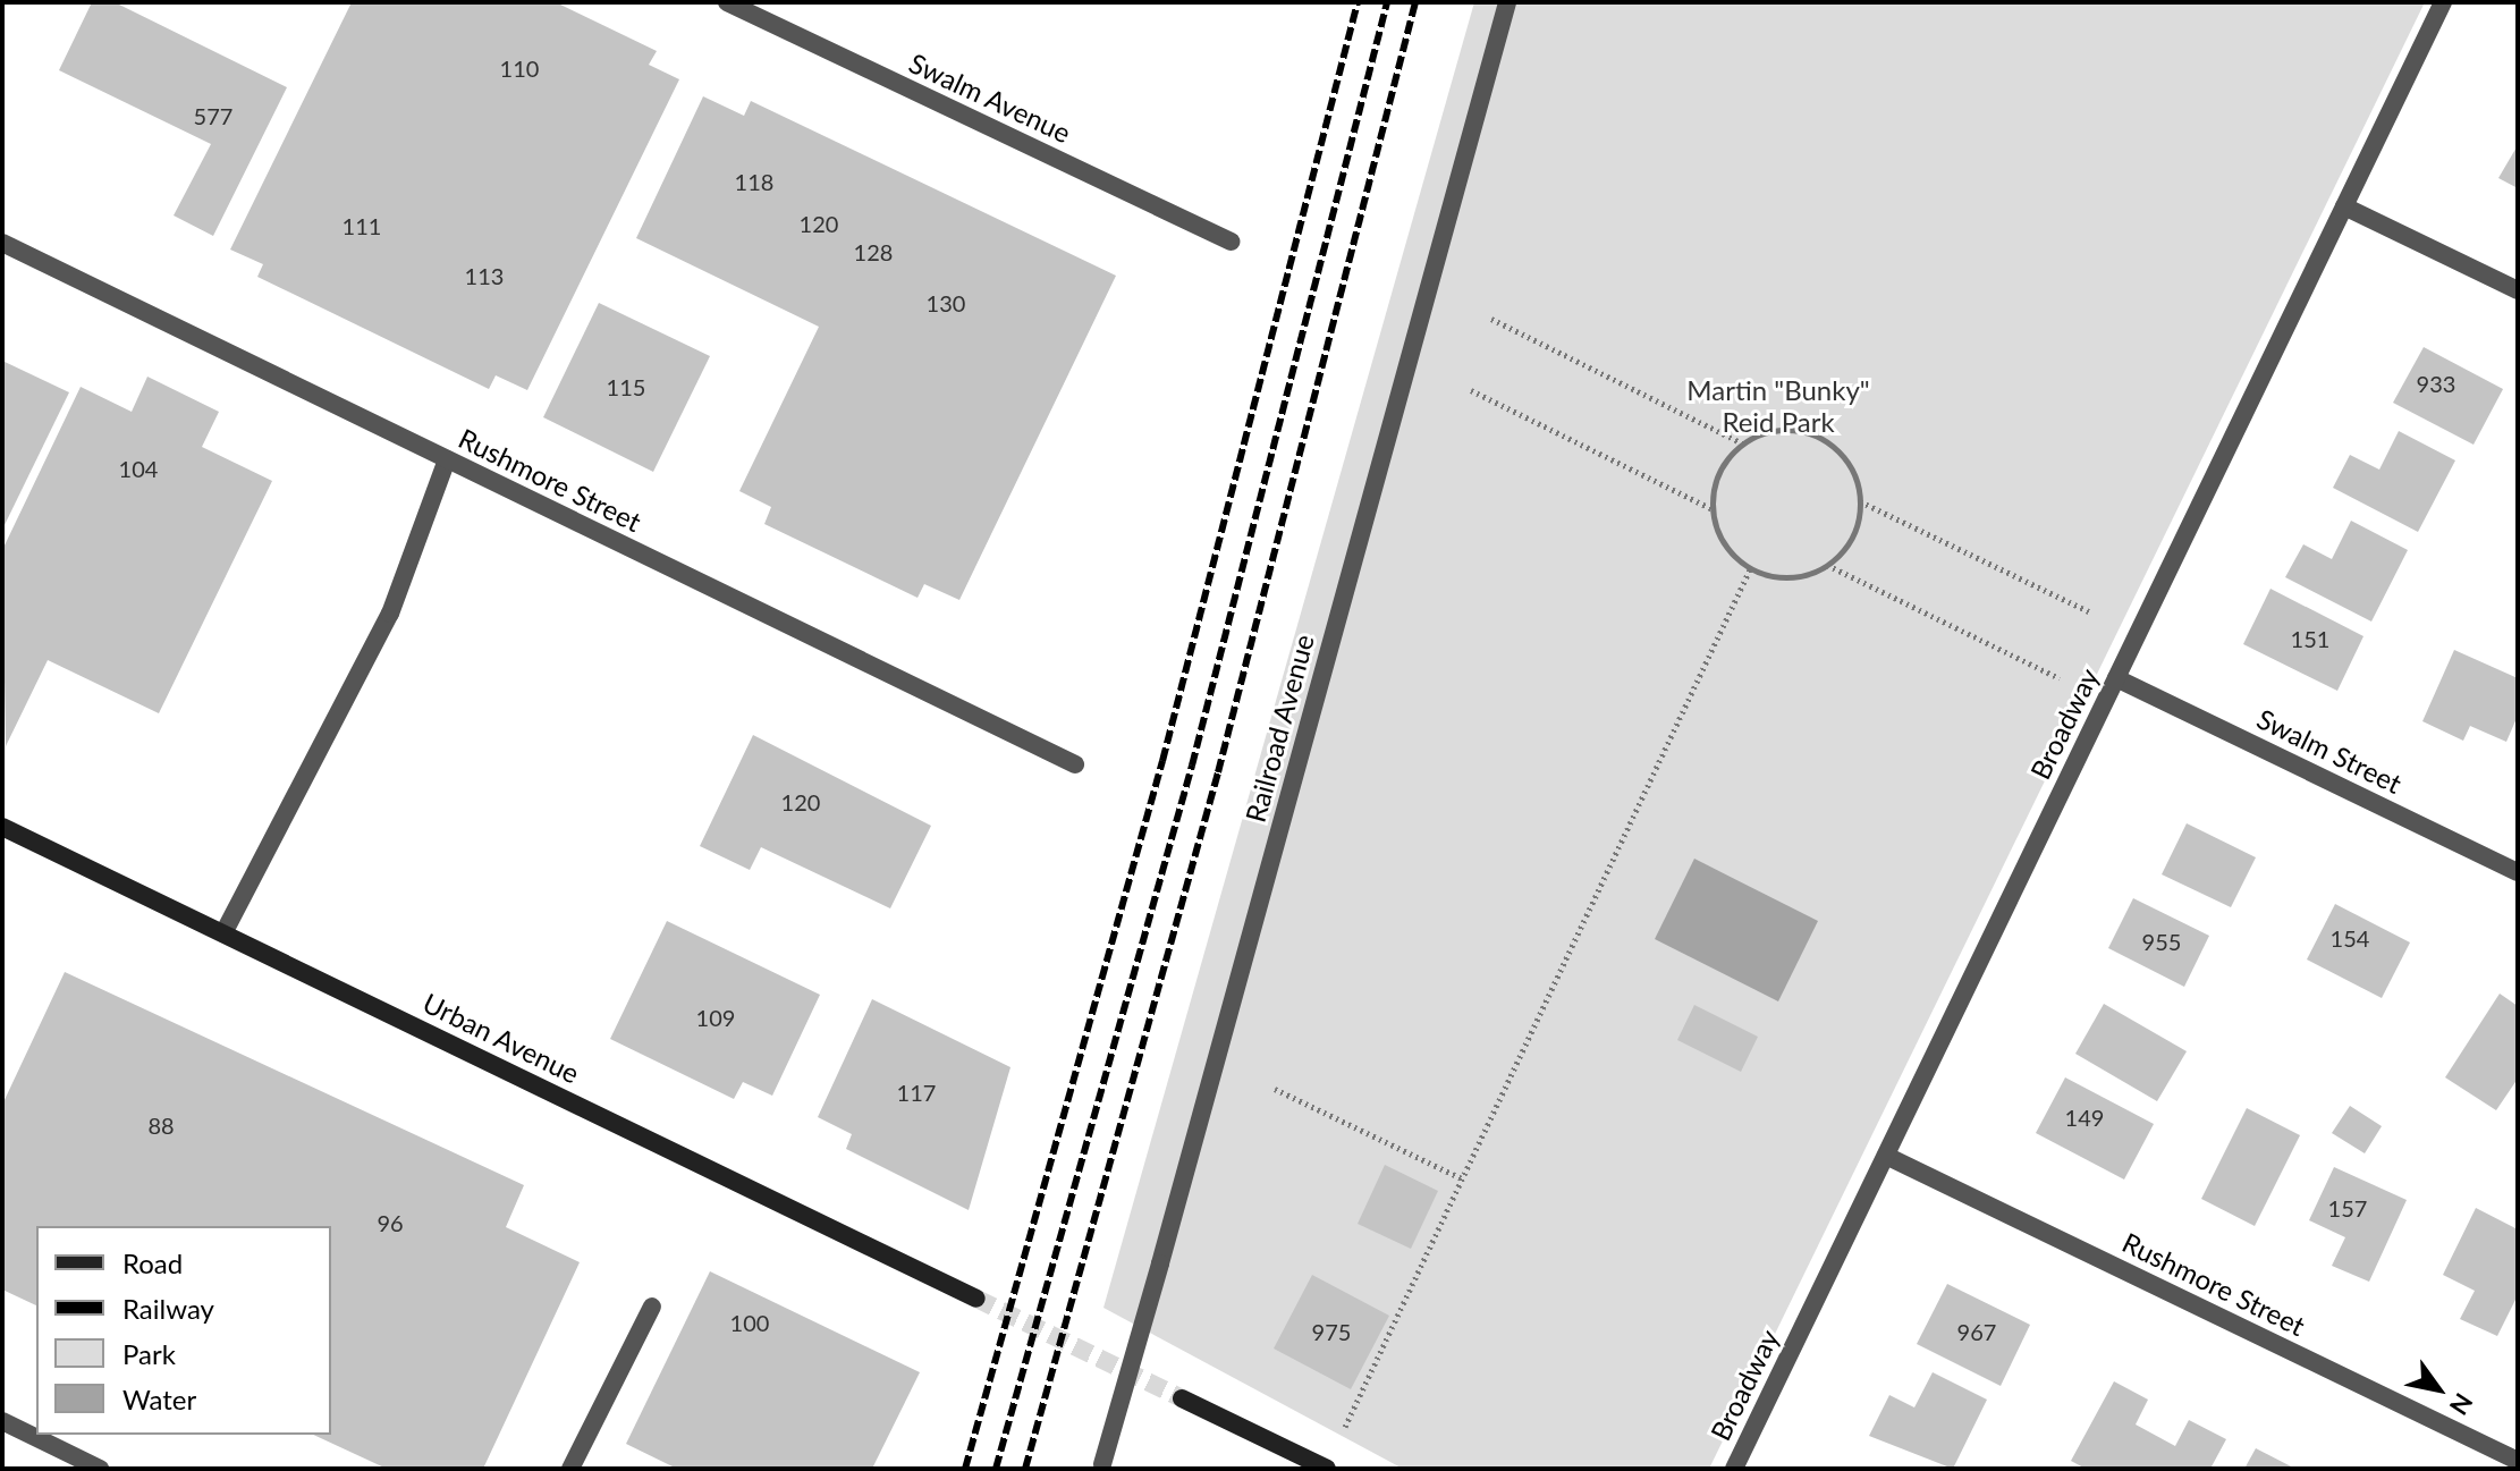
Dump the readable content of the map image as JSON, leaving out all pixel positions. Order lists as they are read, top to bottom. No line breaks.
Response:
{"streets":{"street":["Swalm Avenue","Rushmore Street","Broadway","Railroad Avenue","Swalm Street","Urban Avenue"]},"crossings":[["Rushmore Street","Broadway"],["Broadway","Swalm Street"]],"parks":["Martin \"Bunky\" Reid Park"],"house_numbers":["110","577","118","120","111","128","113","130","933","115","104","151","120","154","955","109","117","149","88","157","96","100","975","967"],"legend":["Road","Railway","Park","Water"],"north":"bottom right"}
